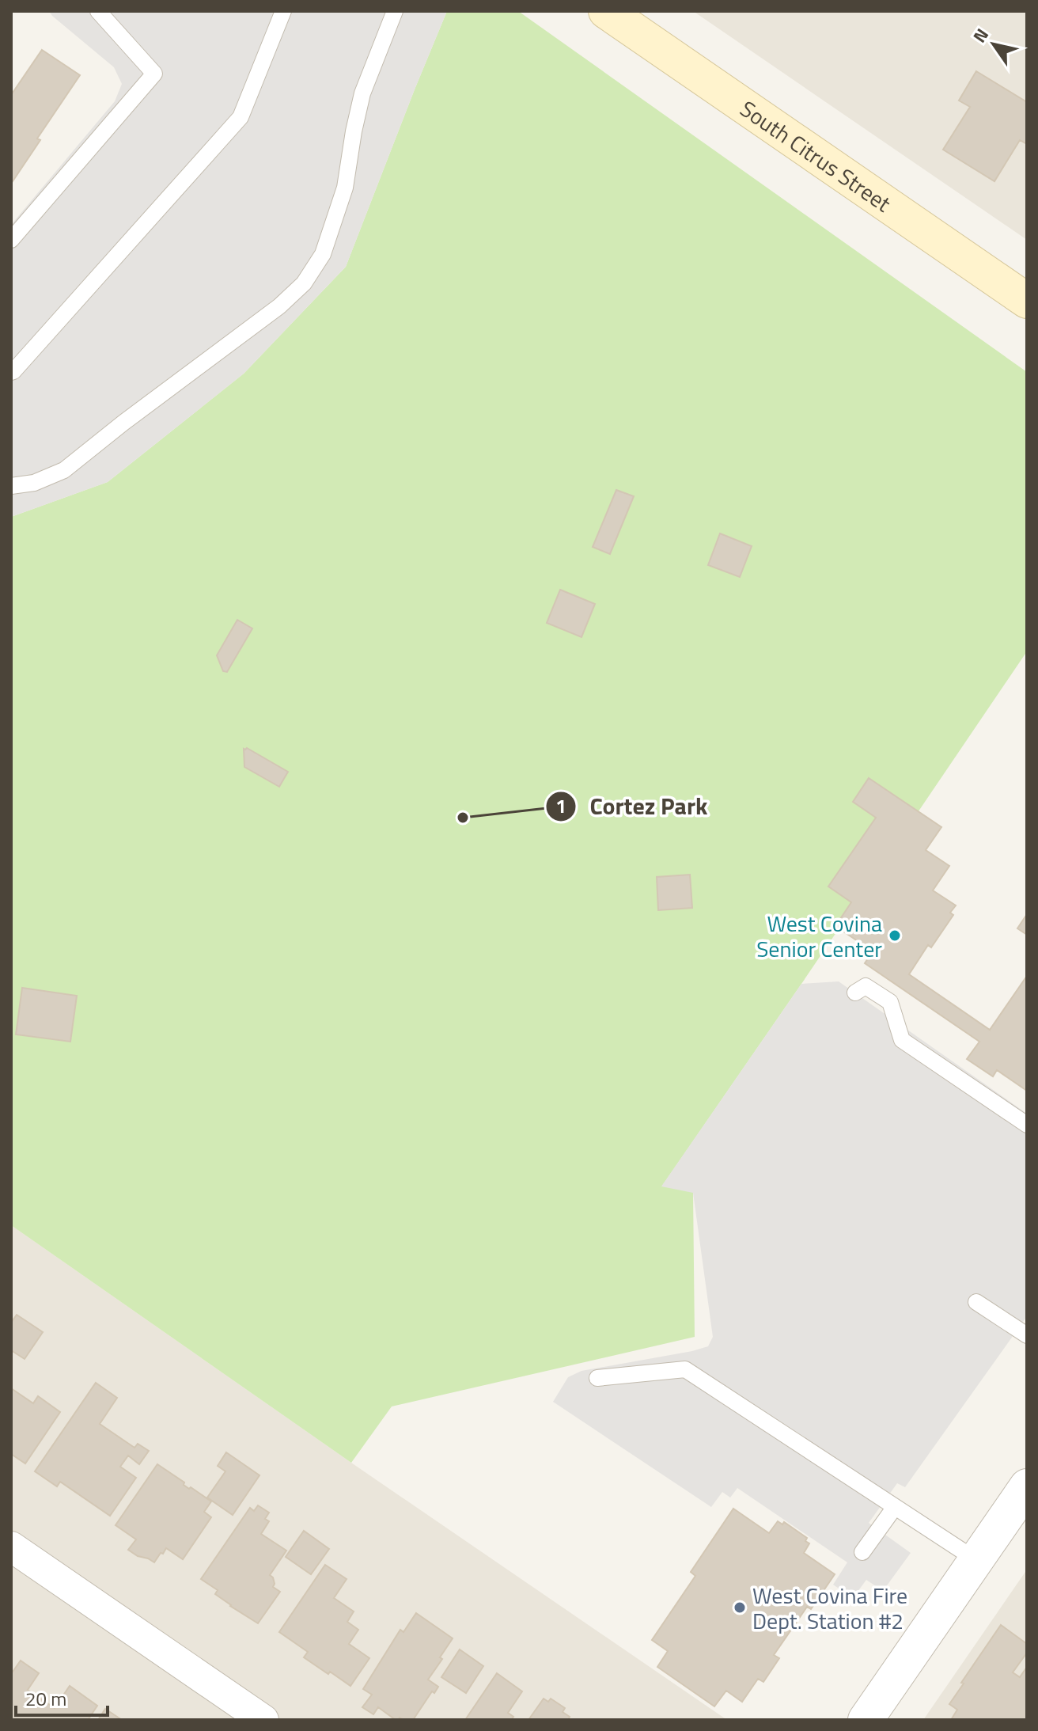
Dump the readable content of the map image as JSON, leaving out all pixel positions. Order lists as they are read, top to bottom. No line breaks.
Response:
{"streets":{"main road":["South Citrus Street"]},"places":["Cortez Park","West Covina Senior Center","West Covina Fire Dept. Station #2"],"scale_bar":"20 m","north":"top left"}
